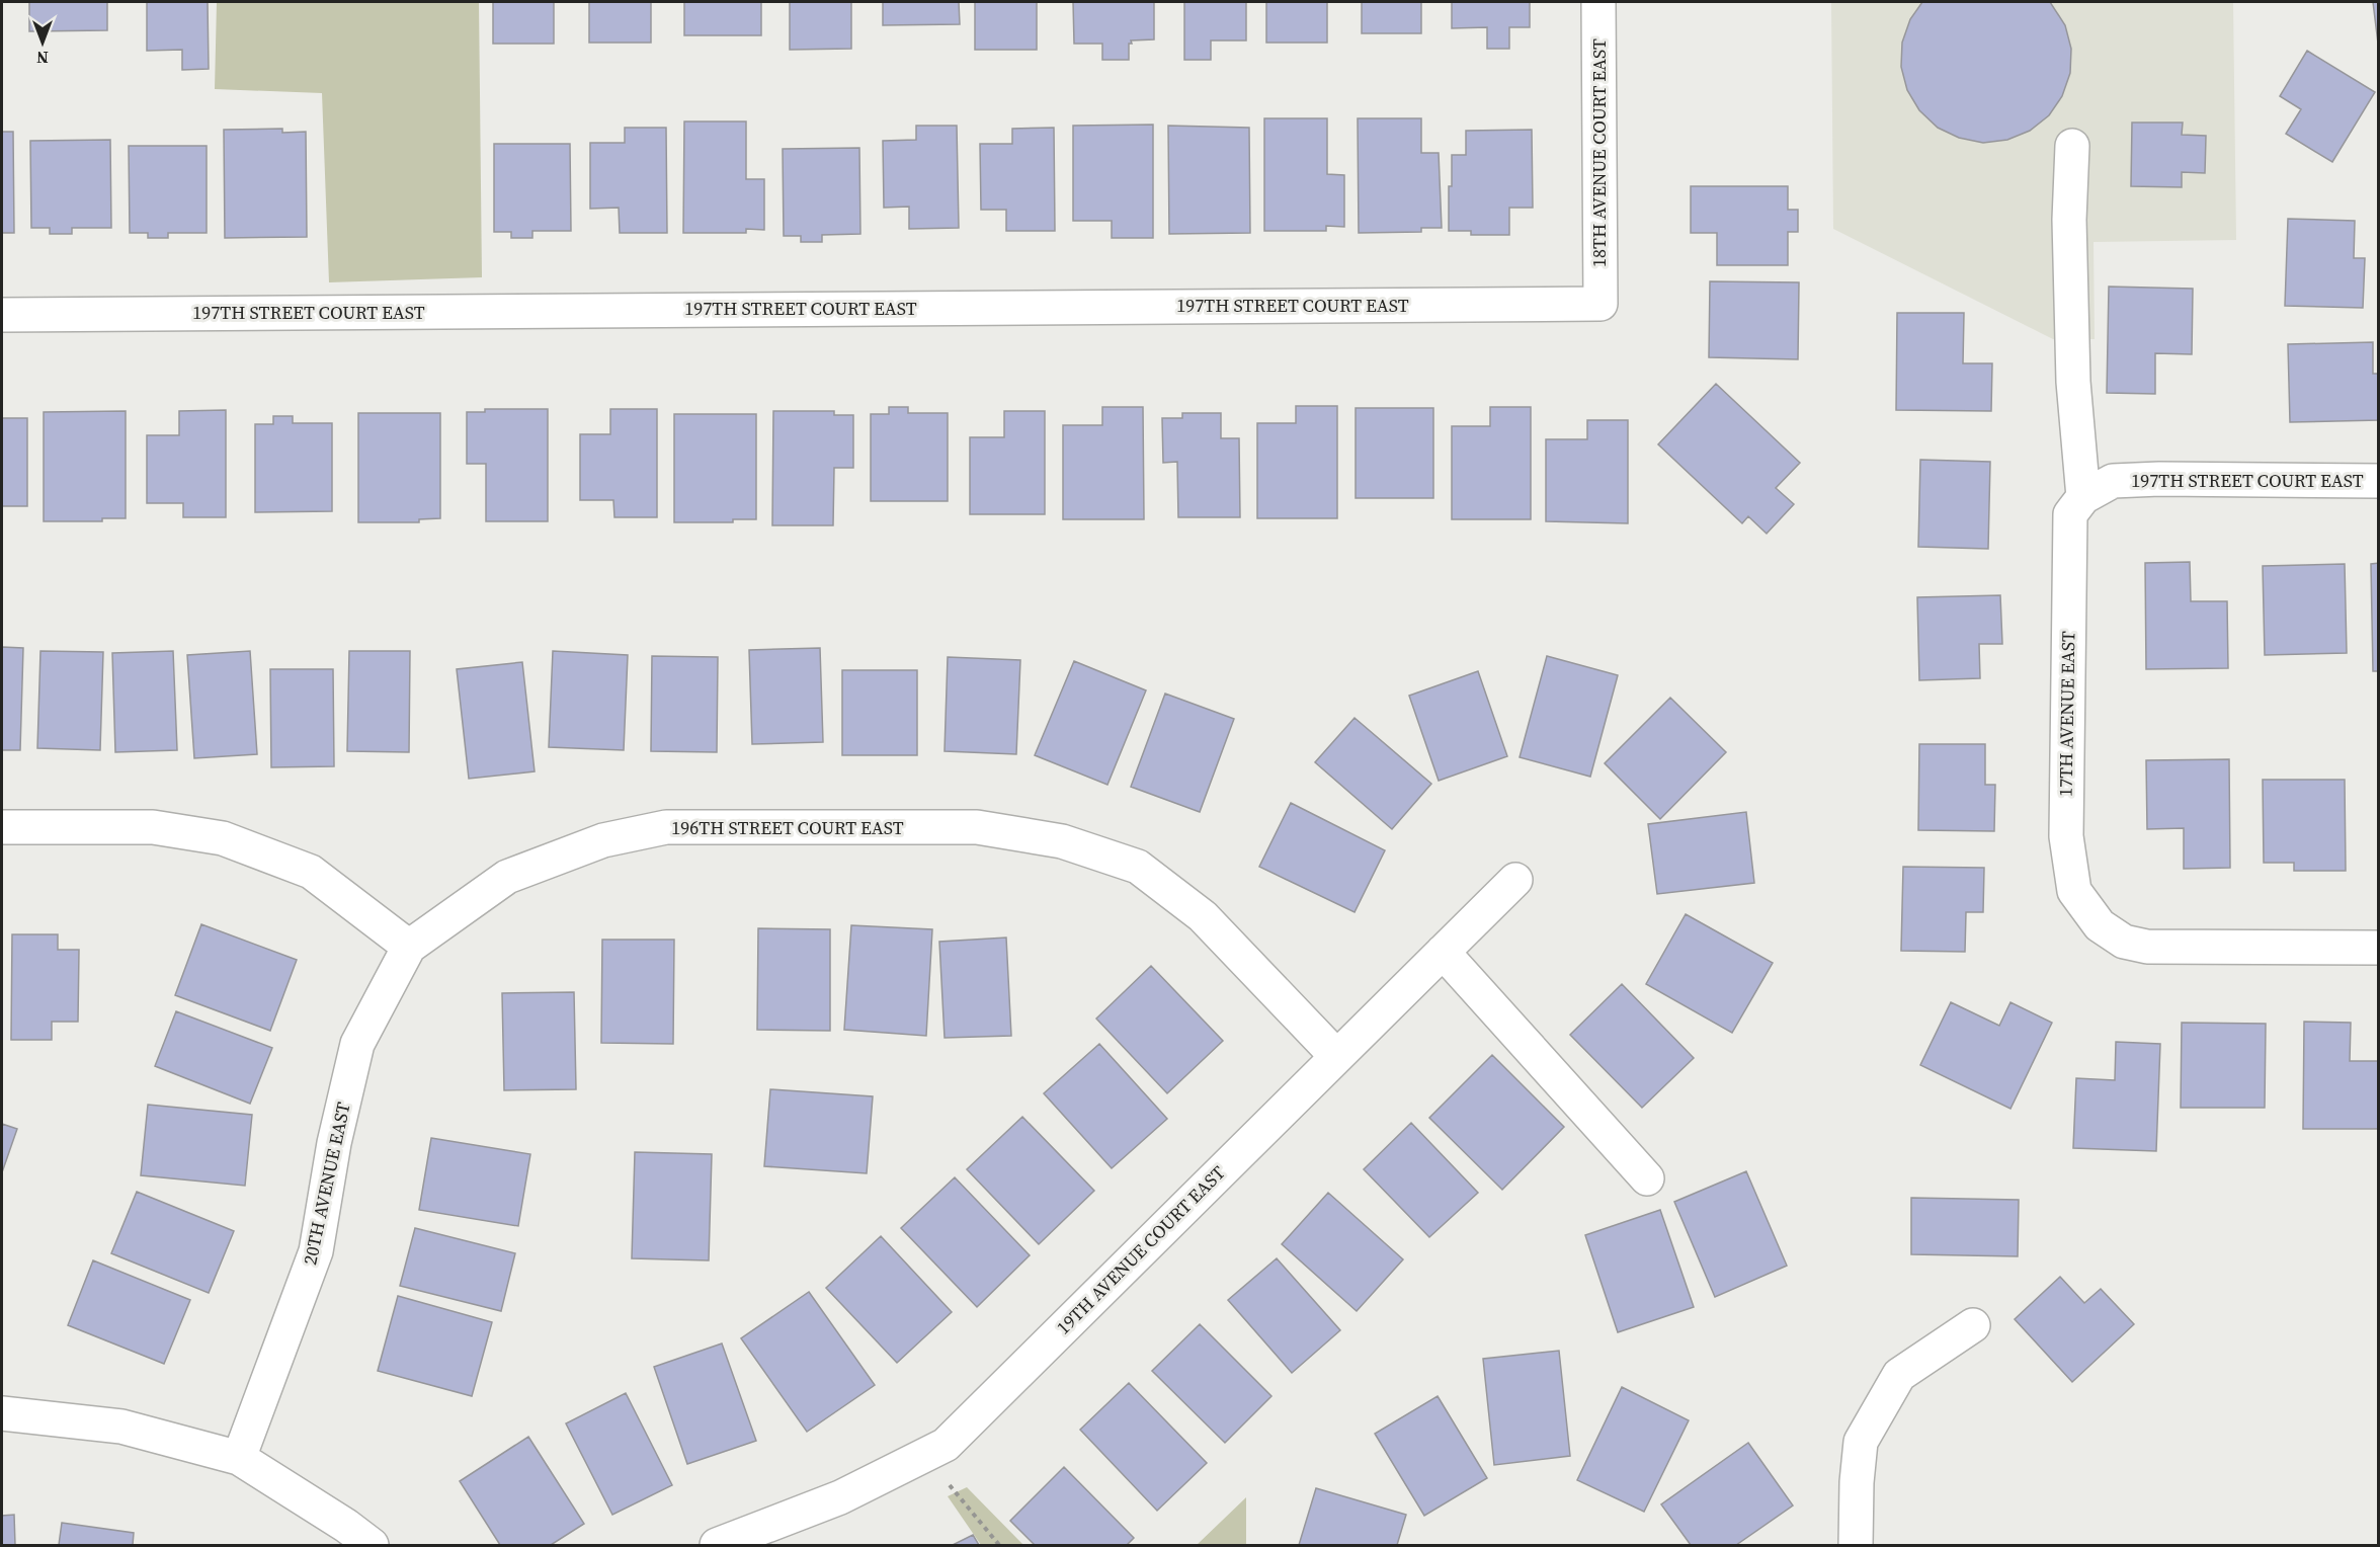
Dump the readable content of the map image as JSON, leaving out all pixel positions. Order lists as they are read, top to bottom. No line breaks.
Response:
{"streets":{"street":["18TH AVENUE COURT EAST","197TH STREET COURT EAST","17TH AVENUE EAST","196TH STREET COURT EAST","20TH AVENUE EAST","19TH AVENUE COURT EAST"]},"crossings":[["18TH AVENUE COURT EAST","197TH STREET COURT EAST"],["197TH STREET COURT EAST","17TH AVENUE EAST"],["196TH STREET COURT EAST","20TH AVENUE EAST"],["196TH STREET COURT EAST","19TH AVENUE COURT EAST"]],"north":"bottom"}
